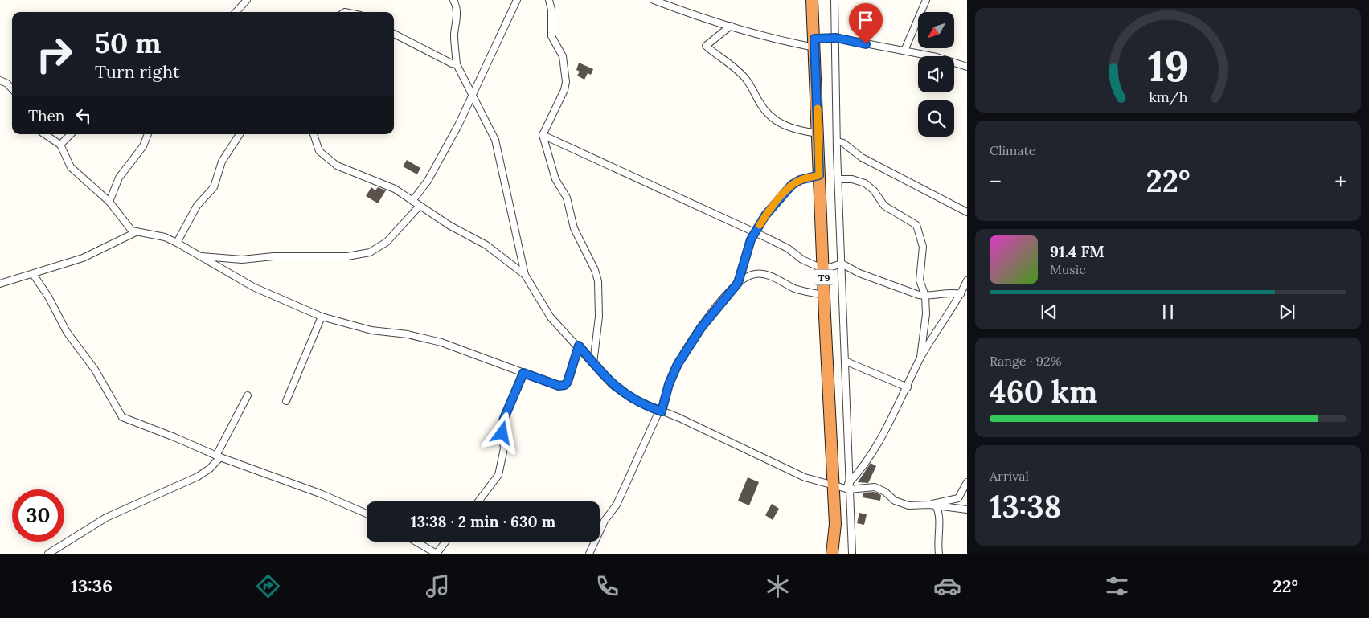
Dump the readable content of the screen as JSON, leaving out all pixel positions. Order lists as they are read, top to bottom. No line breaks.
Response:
{"streets":{"highway":["T9"]},"north":"bottom left","page":{"turn":["50 m","Turn right"],"then":"Then","tile":["Climate",["Range · 92%","460 km"],["Arrival","13:38"]],"heat":["−","22°","+"],"song":["91.4 FM","Music"],"limit":"30","trip":"13:38 · 2 min · 630 m","tabs":["13:36","22°"],"gauge":["19","km/h"]}}
